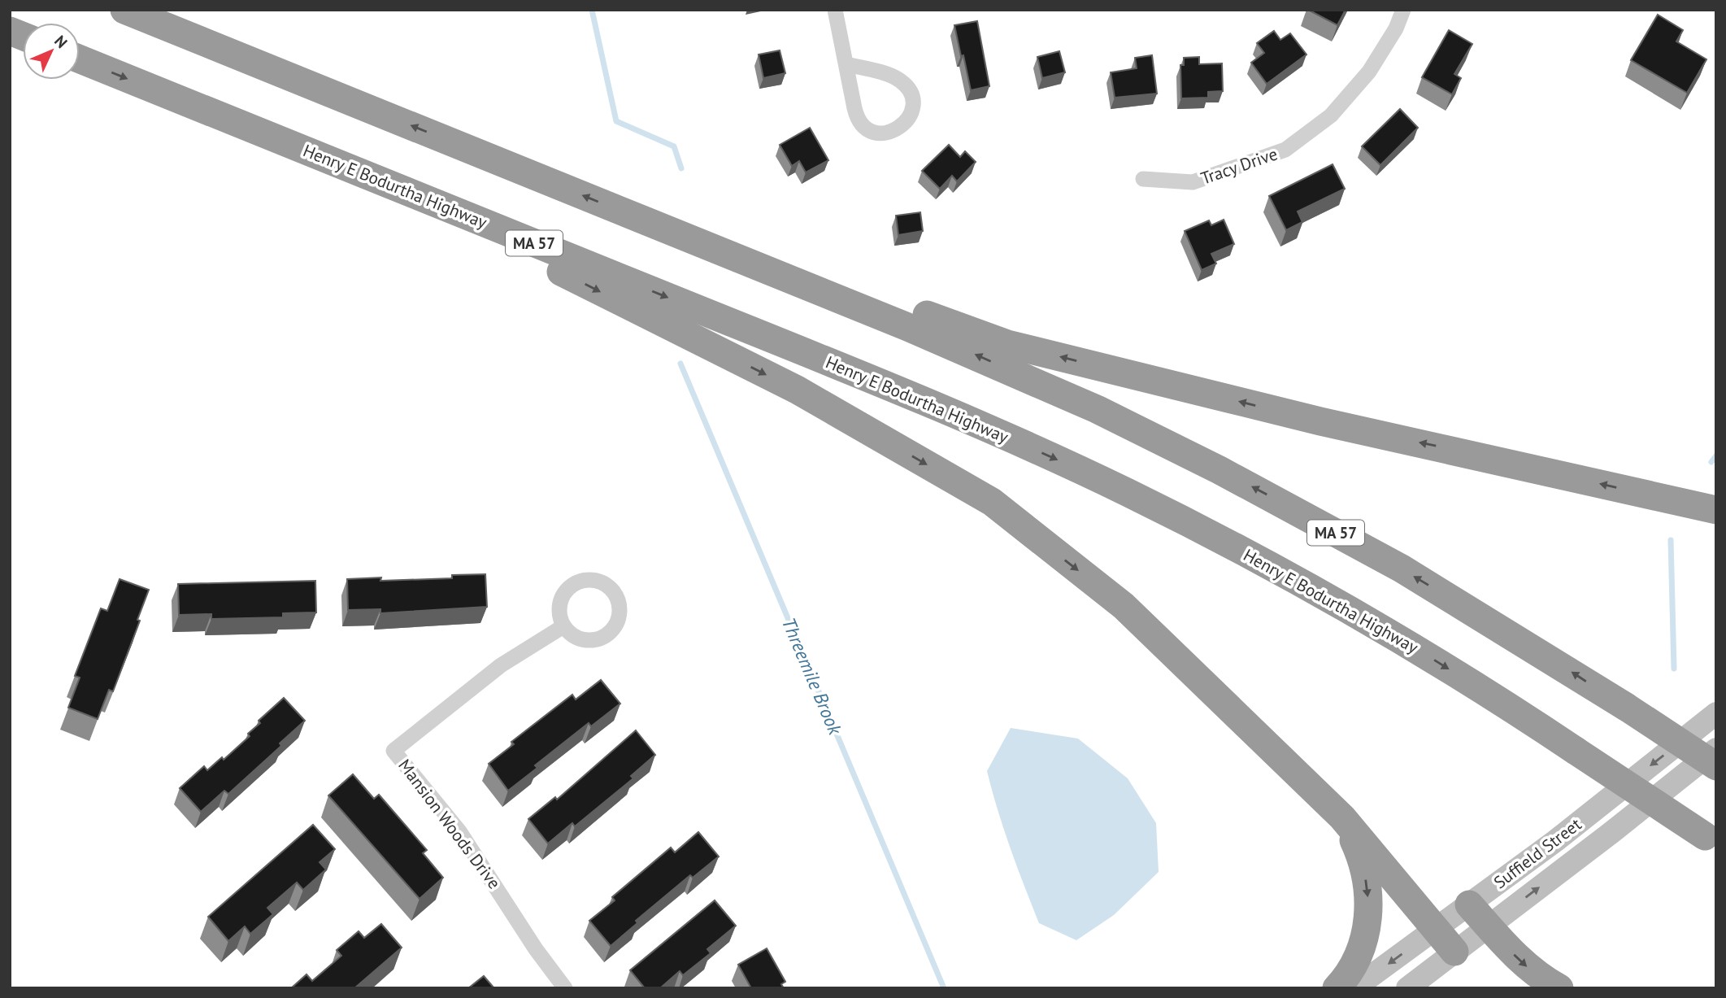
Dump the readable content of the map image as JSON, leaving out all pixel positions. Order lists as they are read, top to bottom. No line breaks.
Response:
{"streets":{"highway":["Henry E Bodurtha Highway","MA 57"],"main road":["Suffield Street"],"street":["Tracy Drive","Mansion Woods Drive"]},"water":["Threemile Brook"],"north":"top right"}
